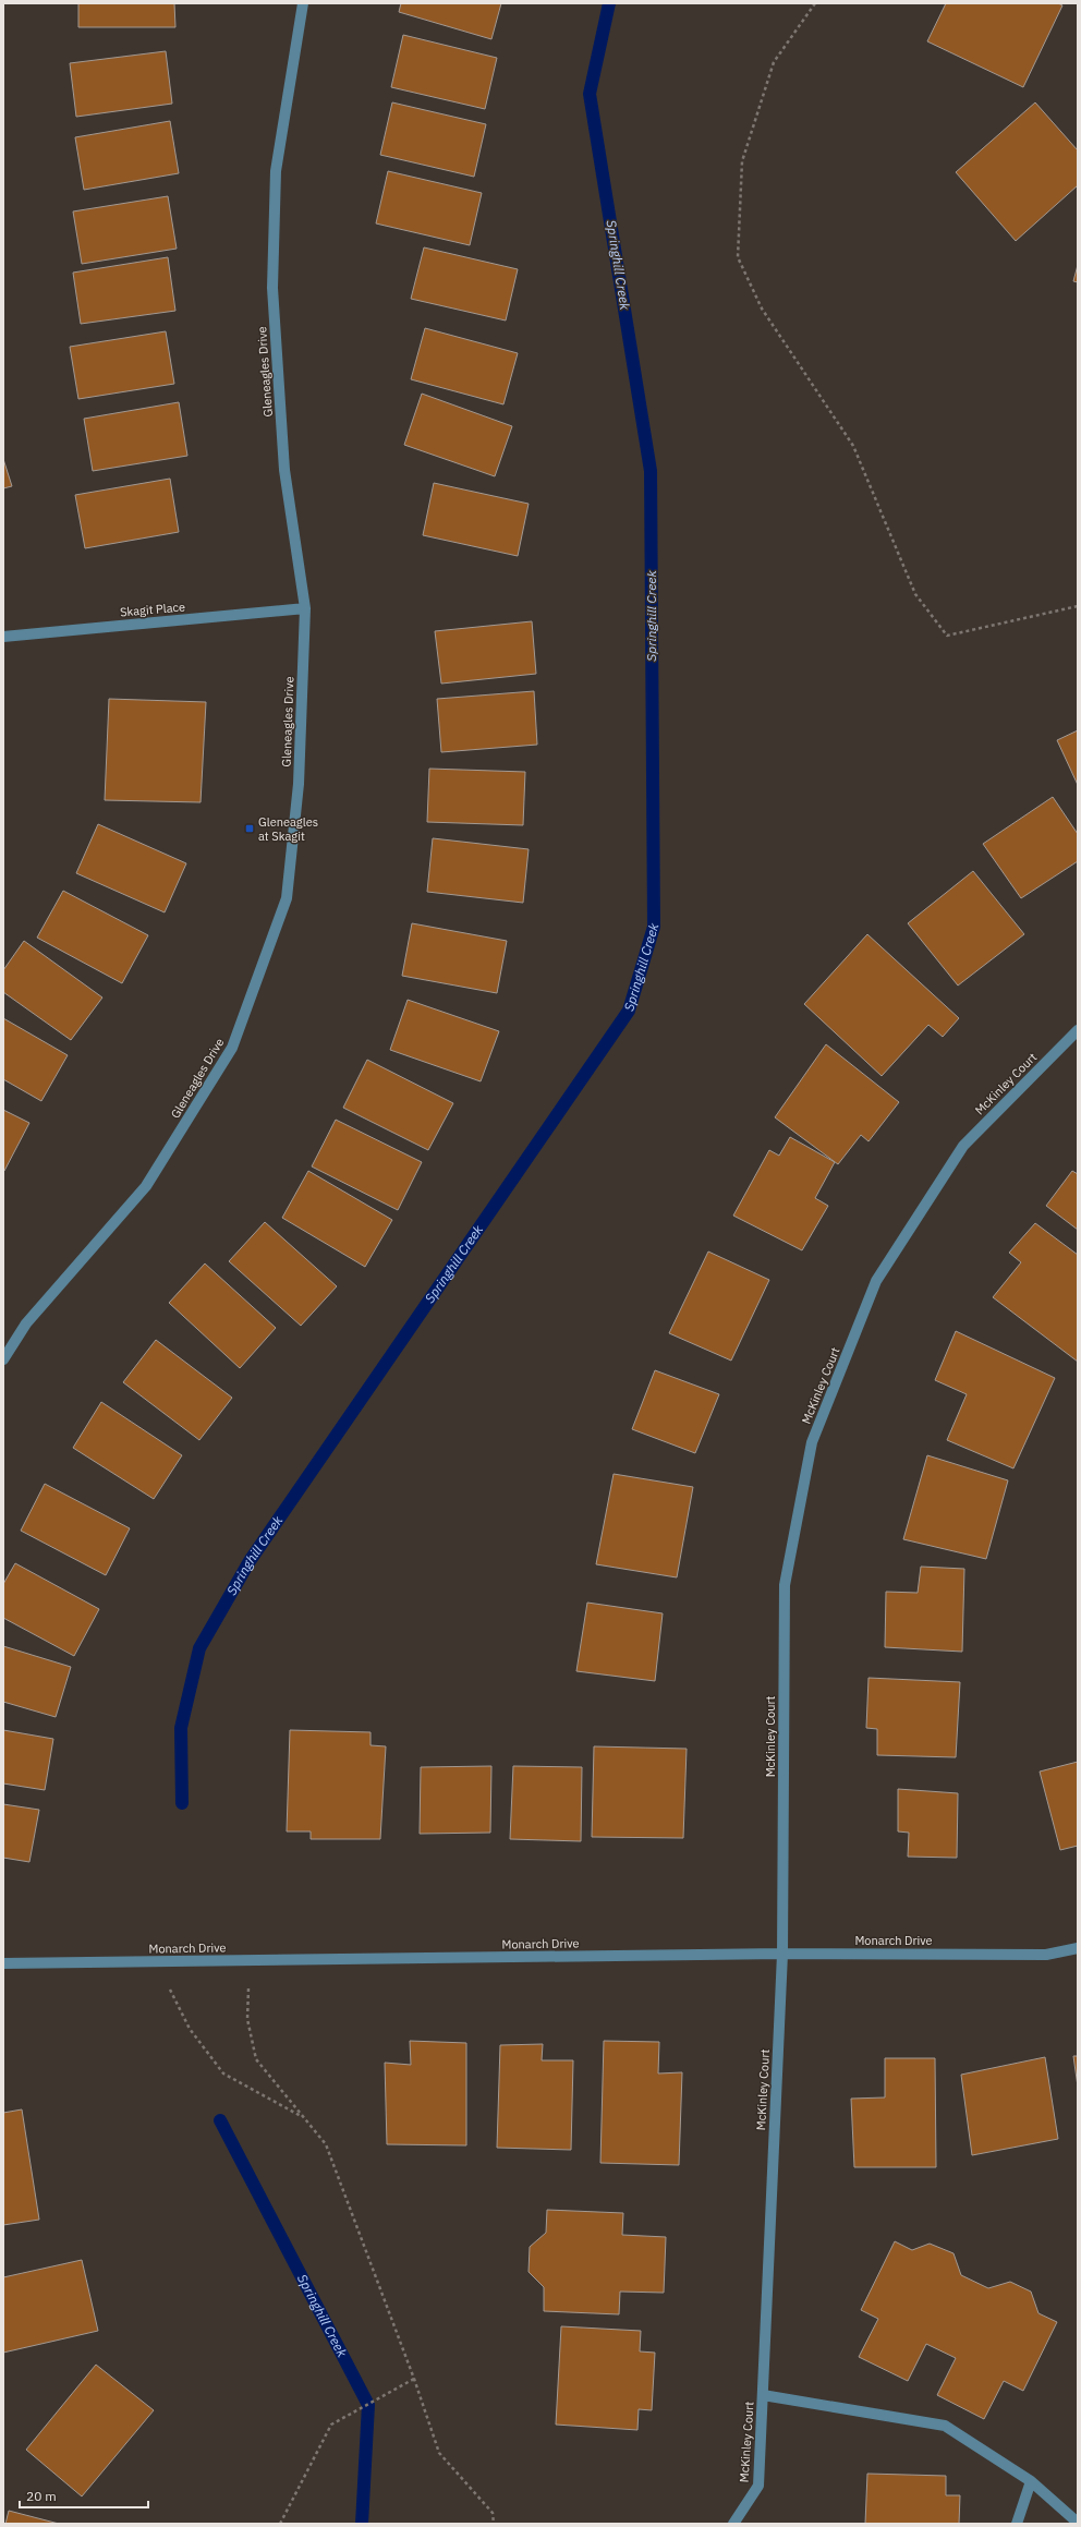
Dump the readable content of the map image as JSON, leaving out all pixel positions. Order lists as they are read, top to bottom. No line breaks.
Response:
{"streets":{"street":["Gleneagles Drive","Skagit Place","McKinley Court","Monarch Drive"]},"crossings":[["Gleneagles Drive","Skagit Place"],["McKinley Court","Monarch Drive"]],"water":["Springhill Creek"],"places":{"transit":["Gleneagles at Skagit"]},"scale_bar":"20 m"}
